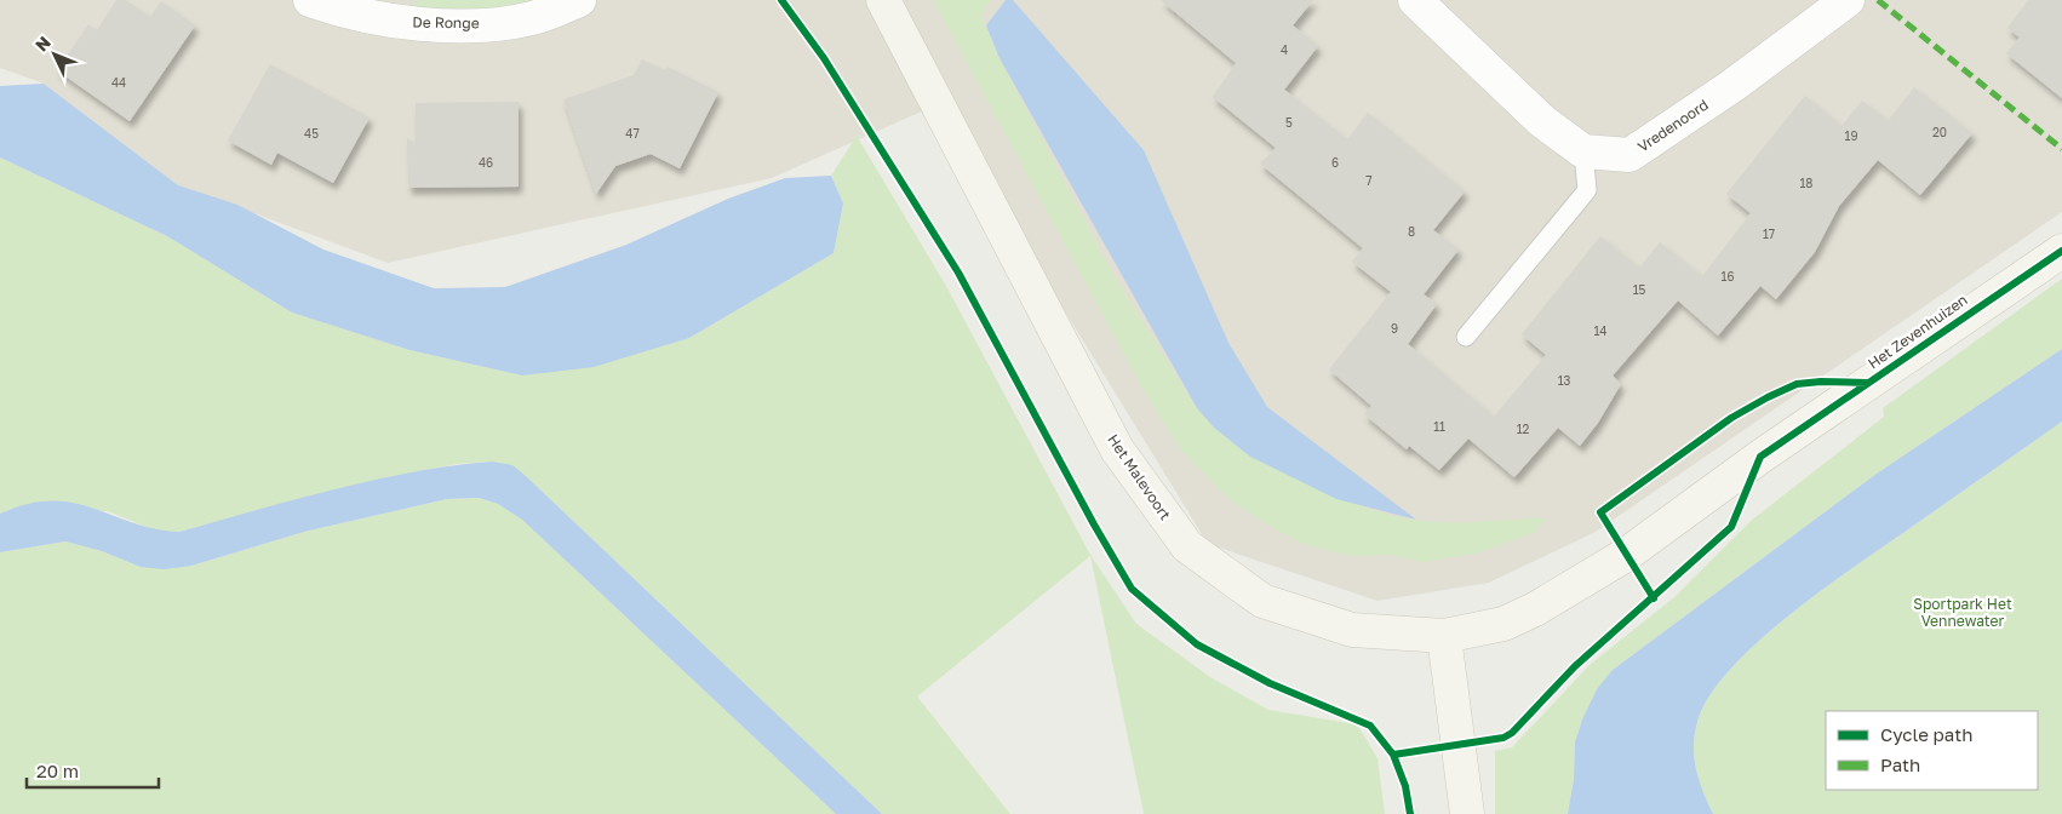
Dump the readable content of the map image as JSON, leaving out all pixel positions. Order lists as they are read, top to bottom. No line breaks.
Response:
{"streets":{"street":["De Ronge","Vredenoord","Het Zevenhuizen","Het Malevoort"]},"crossings":[["Het Zevenhuizen","Het Malevoort"]],"parks":["Sportpark Het Vennewater"],"house_numbers":["4","44","5","20","45","47","19","46","6","7","18","8","17","16","15","9","14","13","11","12"],"legend":["Cycle path","Path"],"scale_bar":"20 m","north":"top left"}
